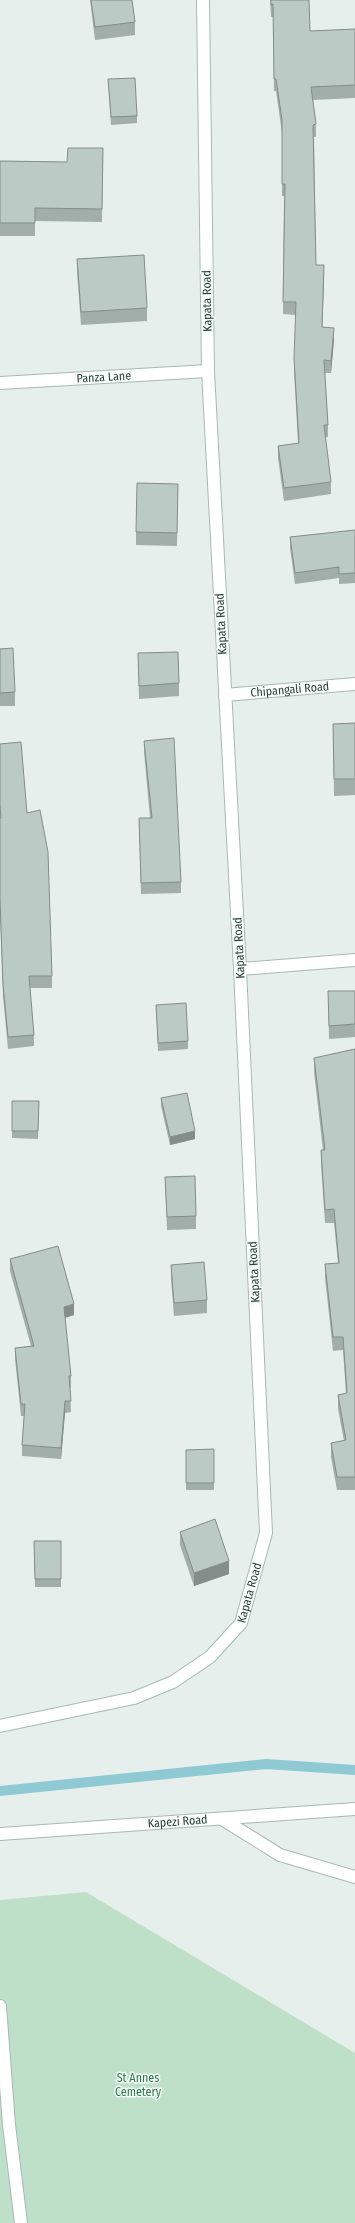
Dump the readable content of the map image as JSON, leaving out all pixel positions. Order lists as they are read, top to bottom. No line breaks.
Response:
{"streets":{"street":["Kapata Road","Panza Lane","Chipangali Road","Kapezi Road"]},"crossings":[["Kapata Road","Panza Lane"],["Kapata Road","Chipangali Road"]],"parks":["St Annes Cemetery"]}
